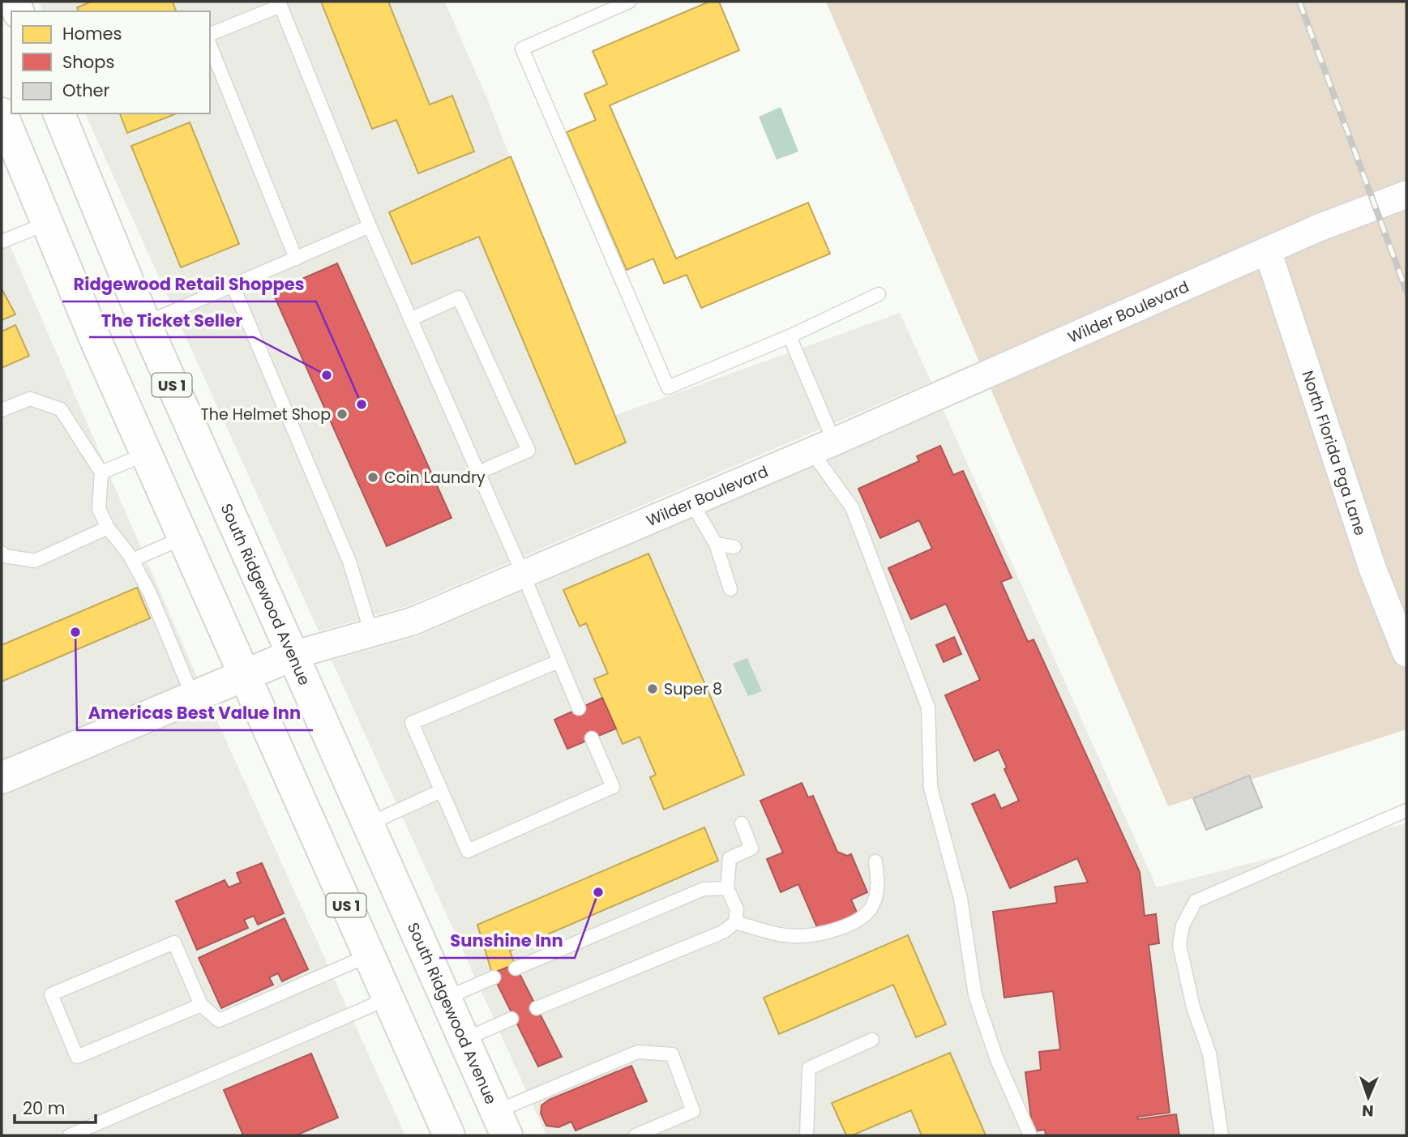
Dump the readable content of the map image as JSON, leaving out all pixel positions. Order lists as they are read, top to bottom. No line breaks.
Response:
{"streets":{"main road":["Wilder Boulevard","US 1","South Ridgewood Avenue"],"street":["North Florida Pga Lane"]},"crossings":[["Wilder Boulevard","US 1"],["Wilder Boulevard","North Florida Pga Lane"],["Wilder Boulevard","South Ridgewood Avenue"]],"places":["The Ticket Seller","Ridgewood Retail Shoppes","The Helmet Shop","Coin Laundry","Americas Best Value Inn","Super 8","Sunshine Inn"],"legend":["Homes","Shops","Other"],"scale_bar":"20 m","north":"bottom"}
